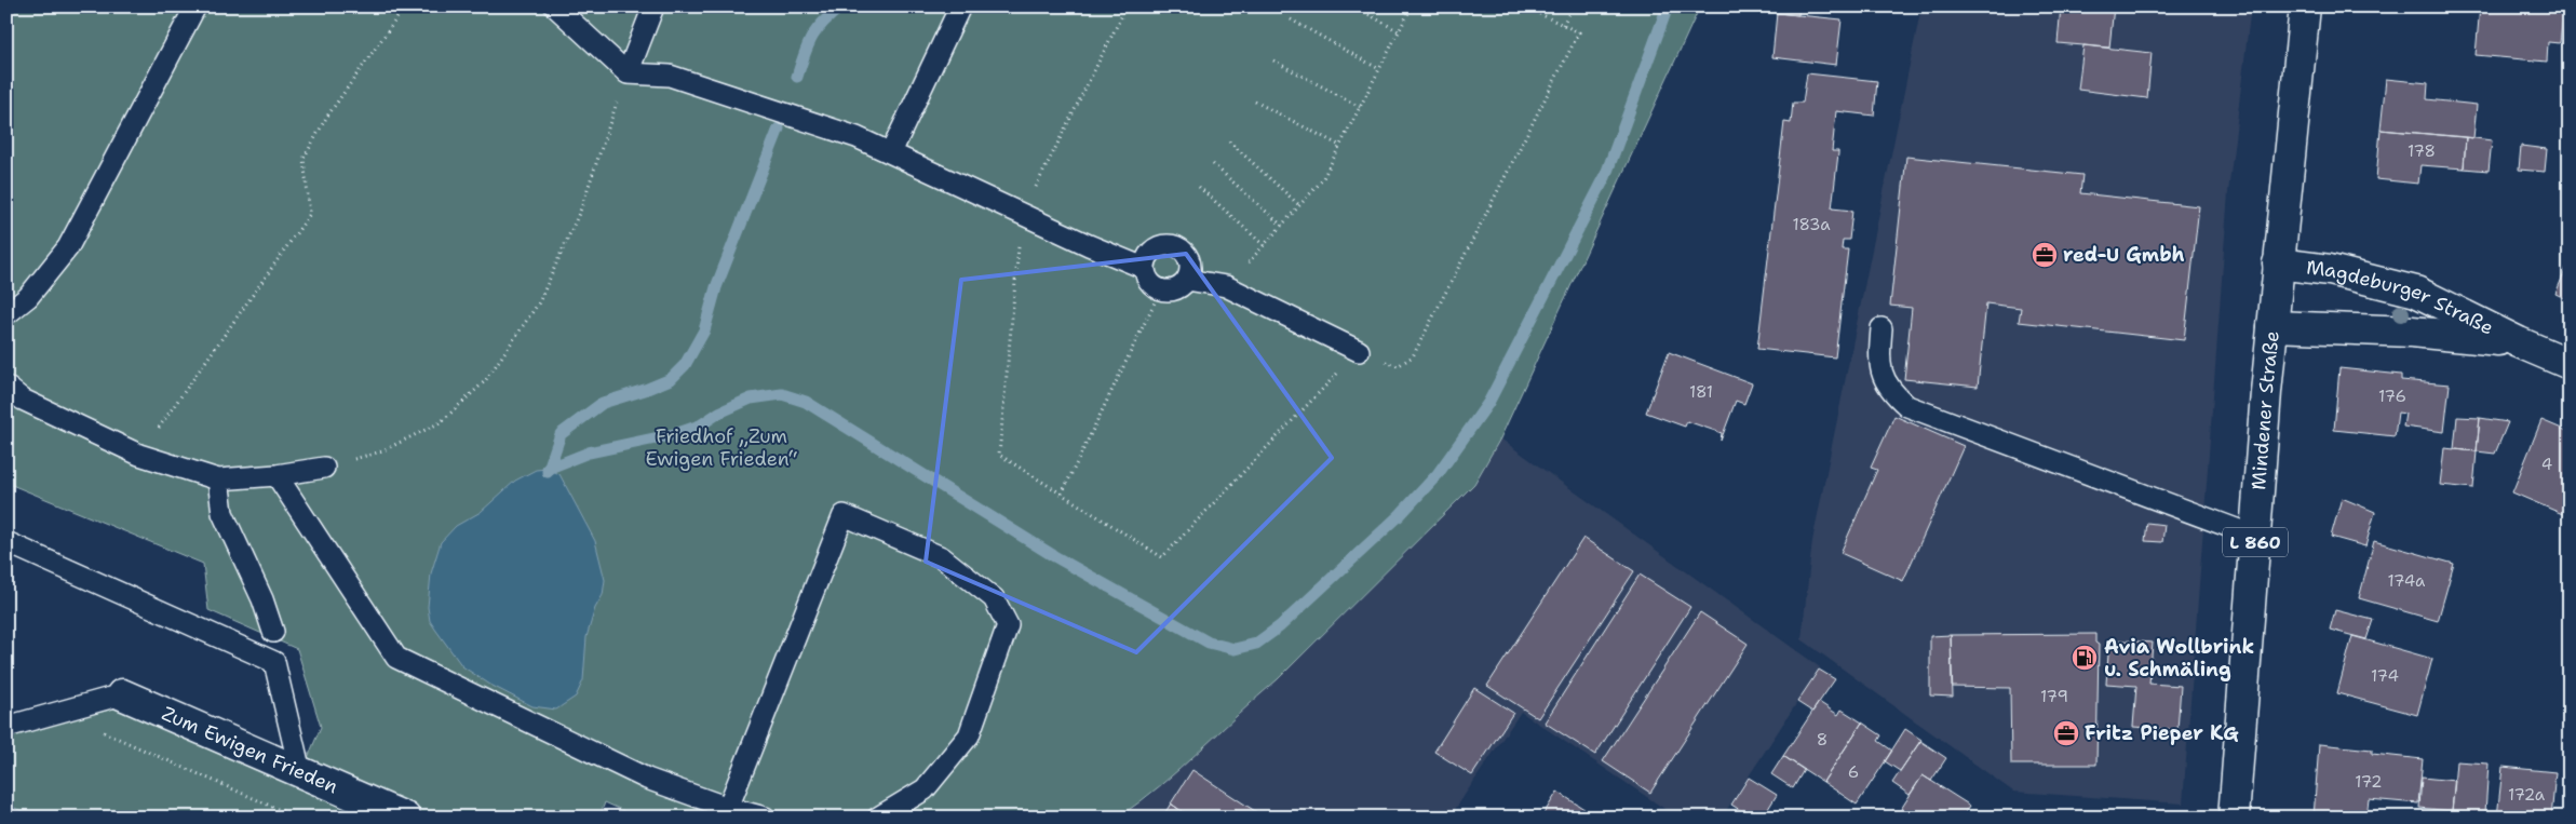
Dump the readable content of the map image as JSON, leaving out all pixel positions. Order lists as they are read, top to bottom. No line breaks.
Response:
{"streets":{"street":["Magdeburger Straße","Mindener Straße","L 860","Zum Ewigen Frieden"]},"crossings":[["Magdeburger Straße","Mindener Straße"]],"parks":["Friedhof „Zum Ewigen Frieden“"],"places":{"office":["red-U Gmbh","Fritz Pieper KG"],"fuel station":["Avia Wollbrink u. Schmäling"]},"house_numbers":["178","183a","181","176","4","174a","174","179","8","6","172","172a"]}
